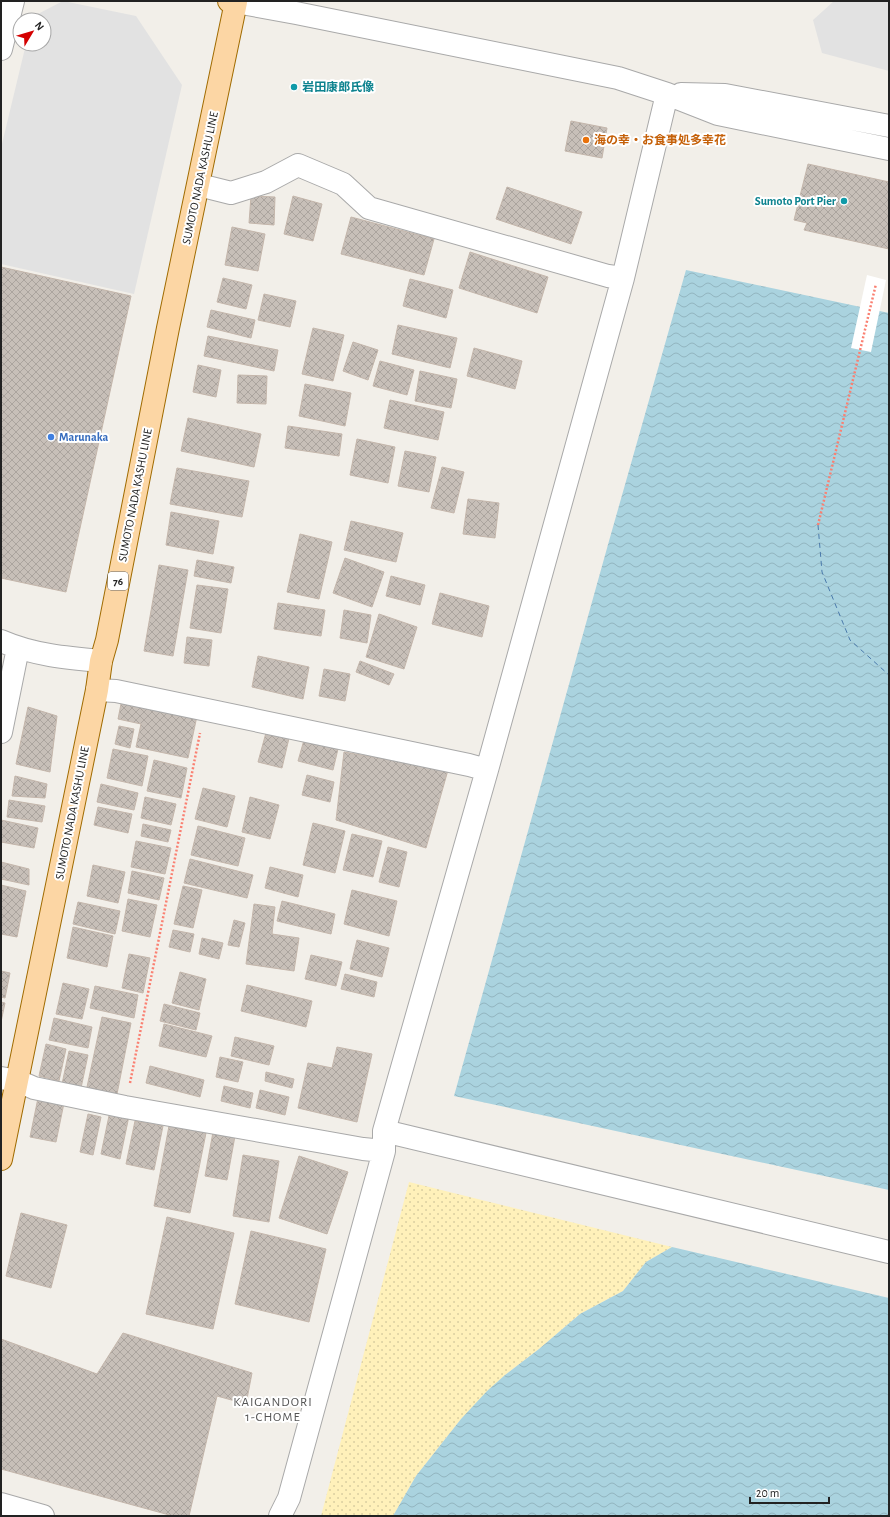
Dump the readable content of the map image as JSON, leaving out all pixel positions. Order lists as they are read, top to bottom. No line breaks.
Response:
{"streets":{"main road":["SUMOTO NADA KASHU LINE","76"]},"districts":["KAIGANDORI 1-CHOME"],"places":["岩田康郎氏像","海の幸・お食事処多幸花","Sumoto Port Pier","Marunaka"],"scale_bar":"20 m","north":"top right"}
